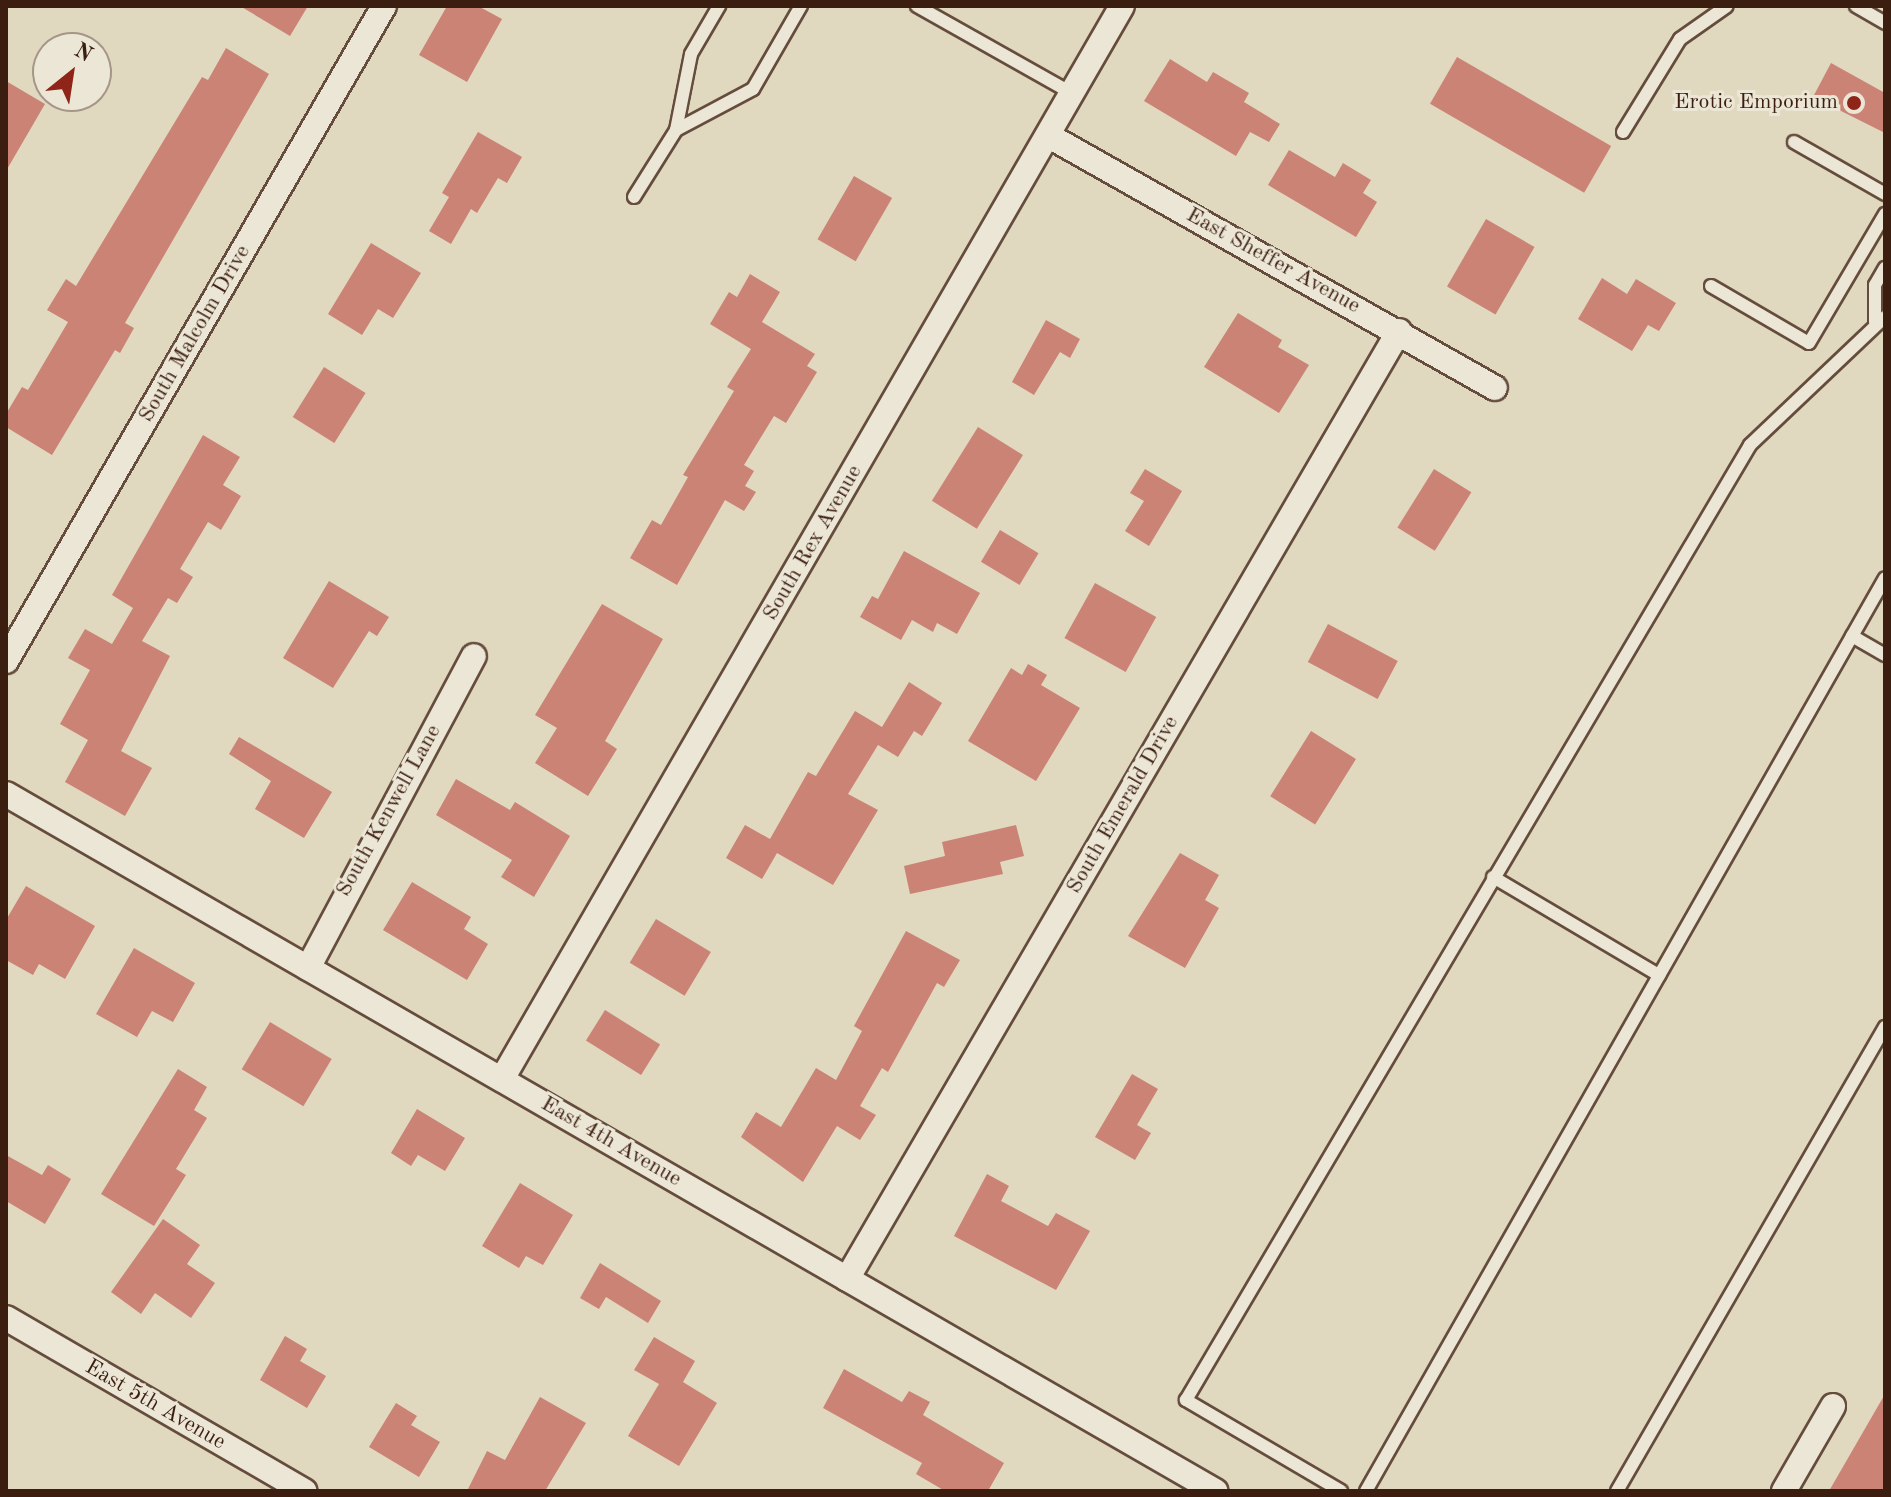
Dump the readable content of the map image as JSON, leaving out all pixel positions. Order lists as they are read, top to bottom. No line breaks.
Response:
{"streets":{"street":["East Sheffer Avenue","South Malcolm Drive","South Rex Avenue","South Emerald Drive","South Kenwell Lane","East 4th Avenue","East 5th Avenue"]},"crossings":[["East Sheffer Avenue","South Rex Avenue"],["East Sheffer Avenue","South Emerald Drive"],["South Rex Avenue","East 4th Avenue"],["South Emerald Drive","East 4th Avenue"],["South Kenwell Lane","East 4th Avenue"]],"places":["Erotic Emporium"],"north":"top right"}
